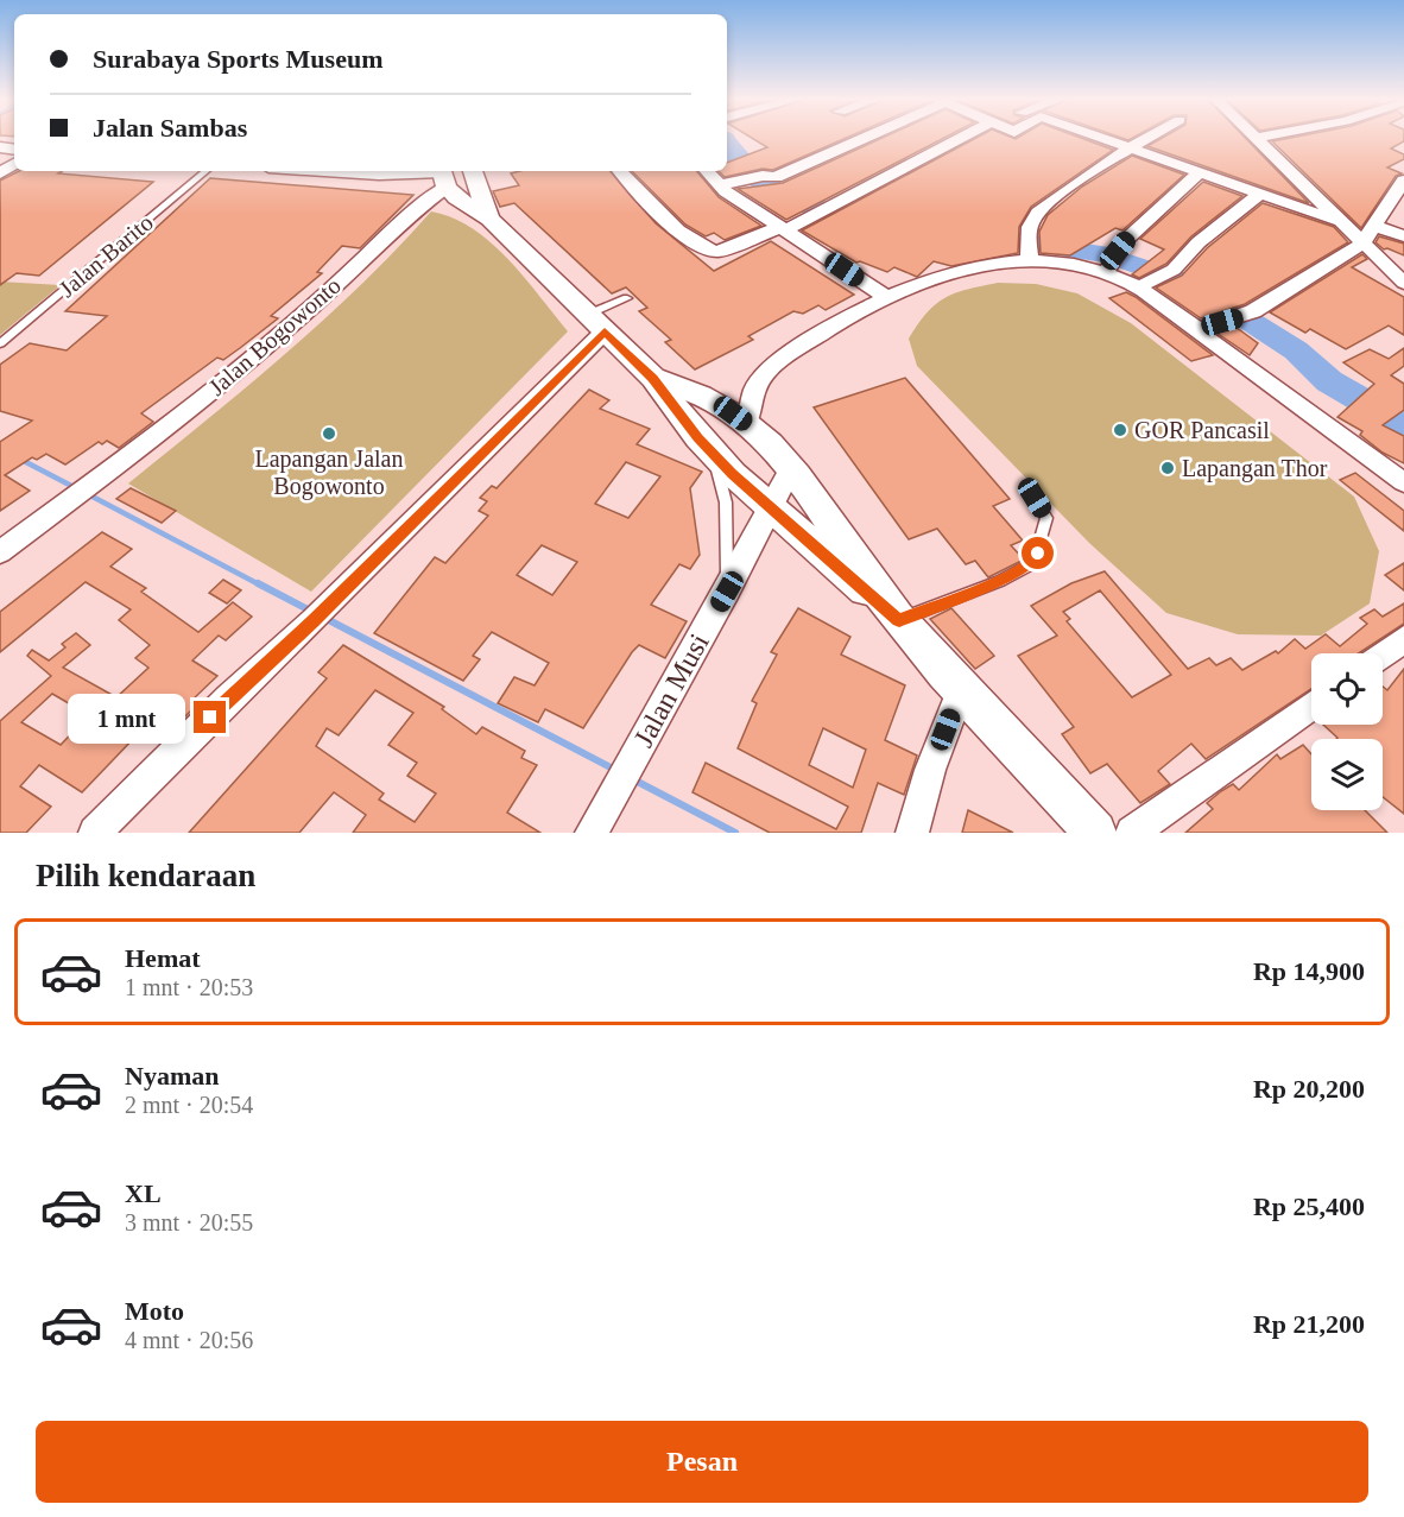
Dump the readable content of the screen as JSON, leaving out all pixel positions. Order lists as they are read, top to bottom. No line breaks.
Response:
{"streets":{"street":["Jalan Bogowonto","Jalan Musi"],"lane":["Jalan Barito"]},"places":["GOR Pancasil","Lapangan Jalan Bogowonto","Lapangan Thor"],"page":{"banner":["Surabaya Sports Museum","Jalan Sambas"],"bubble":"1 mnt","heading":"Pilih kendaraan","list":[{"name":"Hemat","note":"1 mnt · 20:53","value":"Rp 14,900"},{"name":"Nyaman","note":"2 mnt · 20:54","value":"Rp 20,200"},{"name":"XL","note":"3 mnt · 20:55","value":"Rp 25,400"},{"name":"Moto","note":"4 mnt · 20:56","value":"Rp 21,200"}],"buttons":"Pesan"}}
